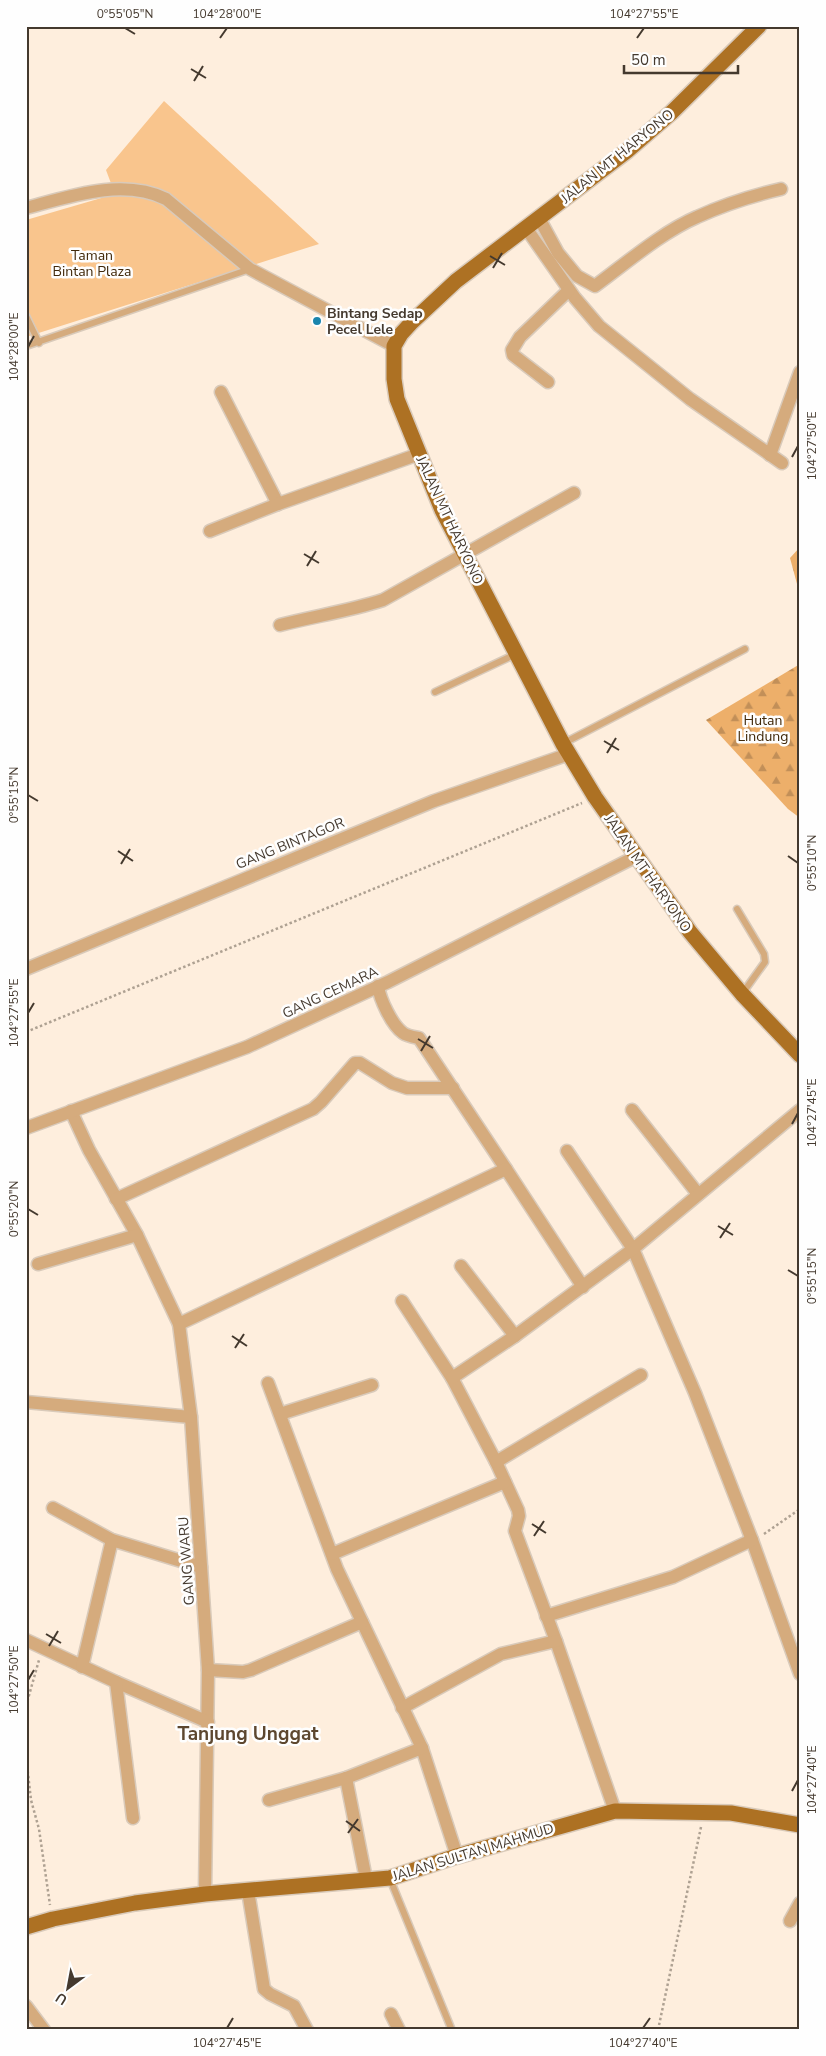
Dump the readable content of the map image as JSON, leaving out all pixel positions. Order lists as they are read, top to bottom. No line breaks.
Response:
{"streets":{"main road":["JALAN MT HARYONO","JALAN SULTAN MAHMUD"],"street":["GANG BINTAGOR","GANG CEMARA","GANG WARU"]},"crossings":[["JALAN MT HARYONO","GANG BINTAGOR"],["JALAN MT HARYONO","GANG CEMARA"],["GANG WARU","JALAN SULTAN MAHMUD"]],"districts":["Tanjung Unggat"],"parks":["Taman Bintan Plaza","Hutan Lindung"],"places":["Bintang Sedap Pecel Lele"],"scale_bar":"50 m","north":"bottom left","coordinates":["0°55'05\"N","104°28'00\"E","104°27'55\"E","104°27'50\"E","0°55'15\"N","0°55'10\"N","104°27'45\"E","0°55'20\"N","104°27'40\"E"]}
